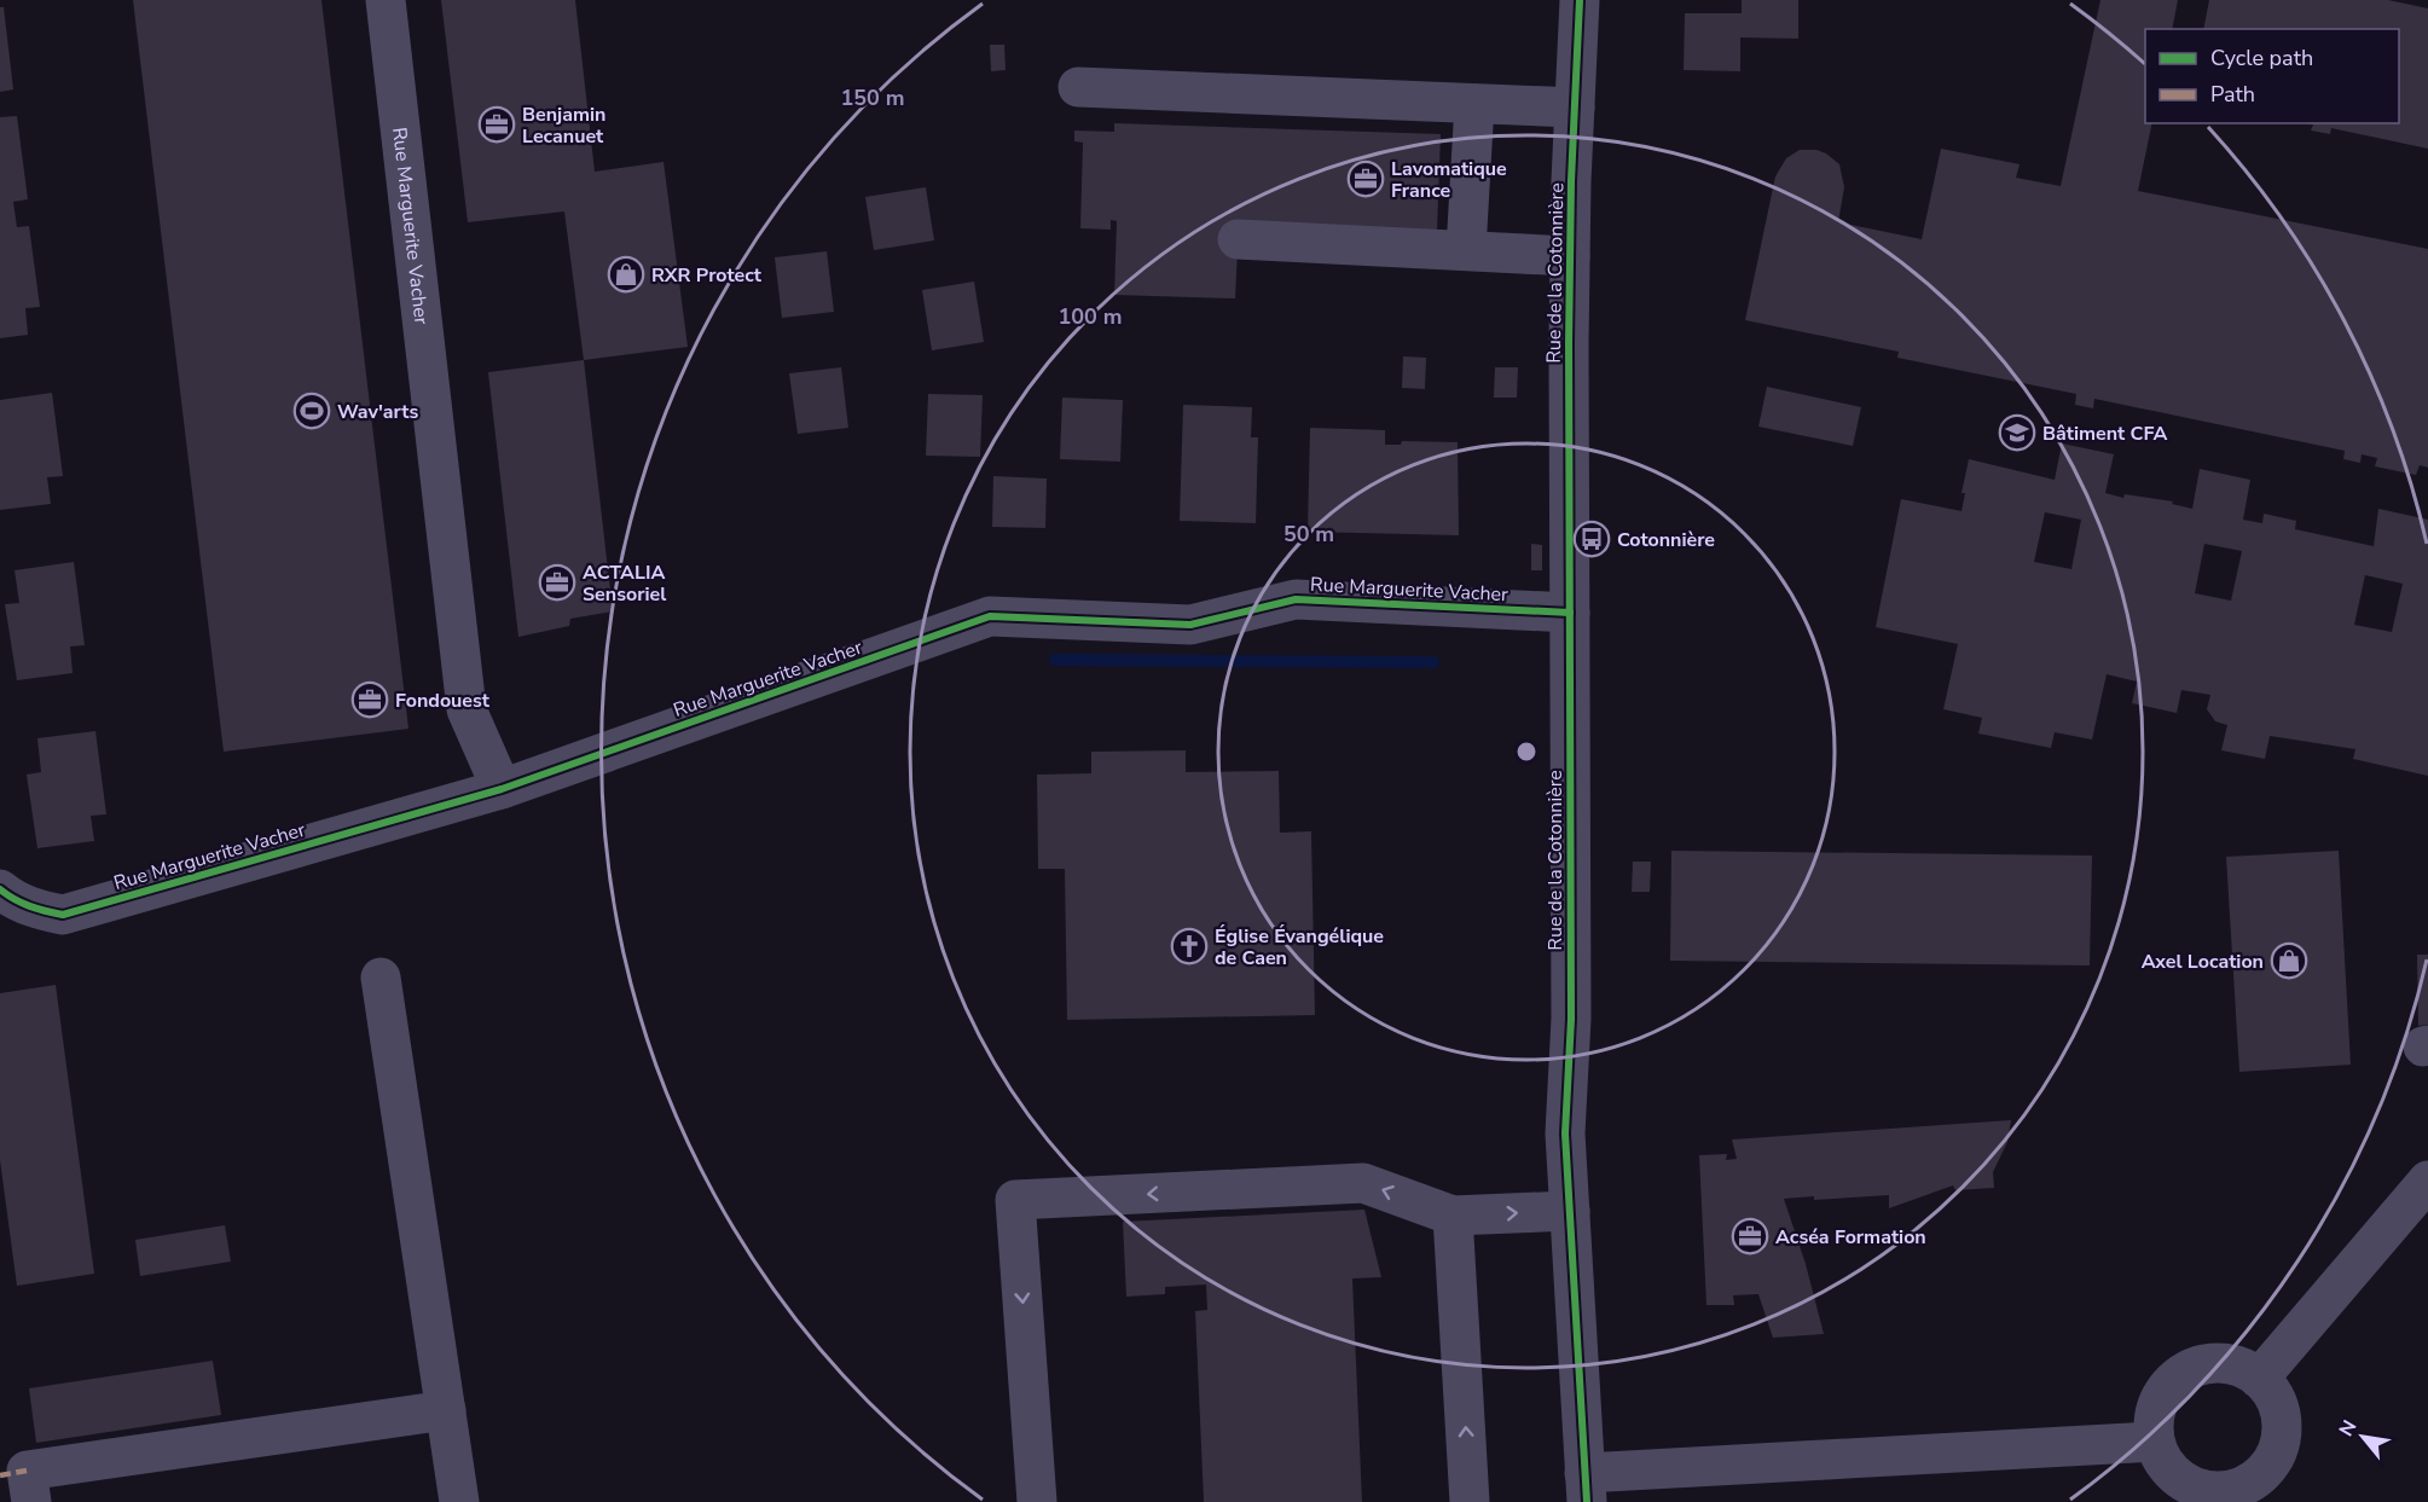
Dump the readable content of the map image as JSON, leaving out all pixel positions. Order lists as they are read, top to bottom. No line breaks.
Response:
{"streets":{"street":["Rue Marguerite Vacher","Rue de la Cotonnière"]},"crossings":[["Rue Marguerite Vacher","Rue de la Cotonnière"]],"places":{"office":["Benjamin Lecanuet","Lavomatique France","ACTALIA Sensoriel","Fondouest","Acséa Formation"],"shop":["RXR Protect","Axel Location"],"sports":["Wav'arts"],"school or university":["Bâtiment CFA"],"bus stop":["Cotonnière"],"church":["Église Évangélique de Caen"]},"legend":["Cycle path","Path"],"north":"top left","rings":["150 m","100 m","50 m"]}
